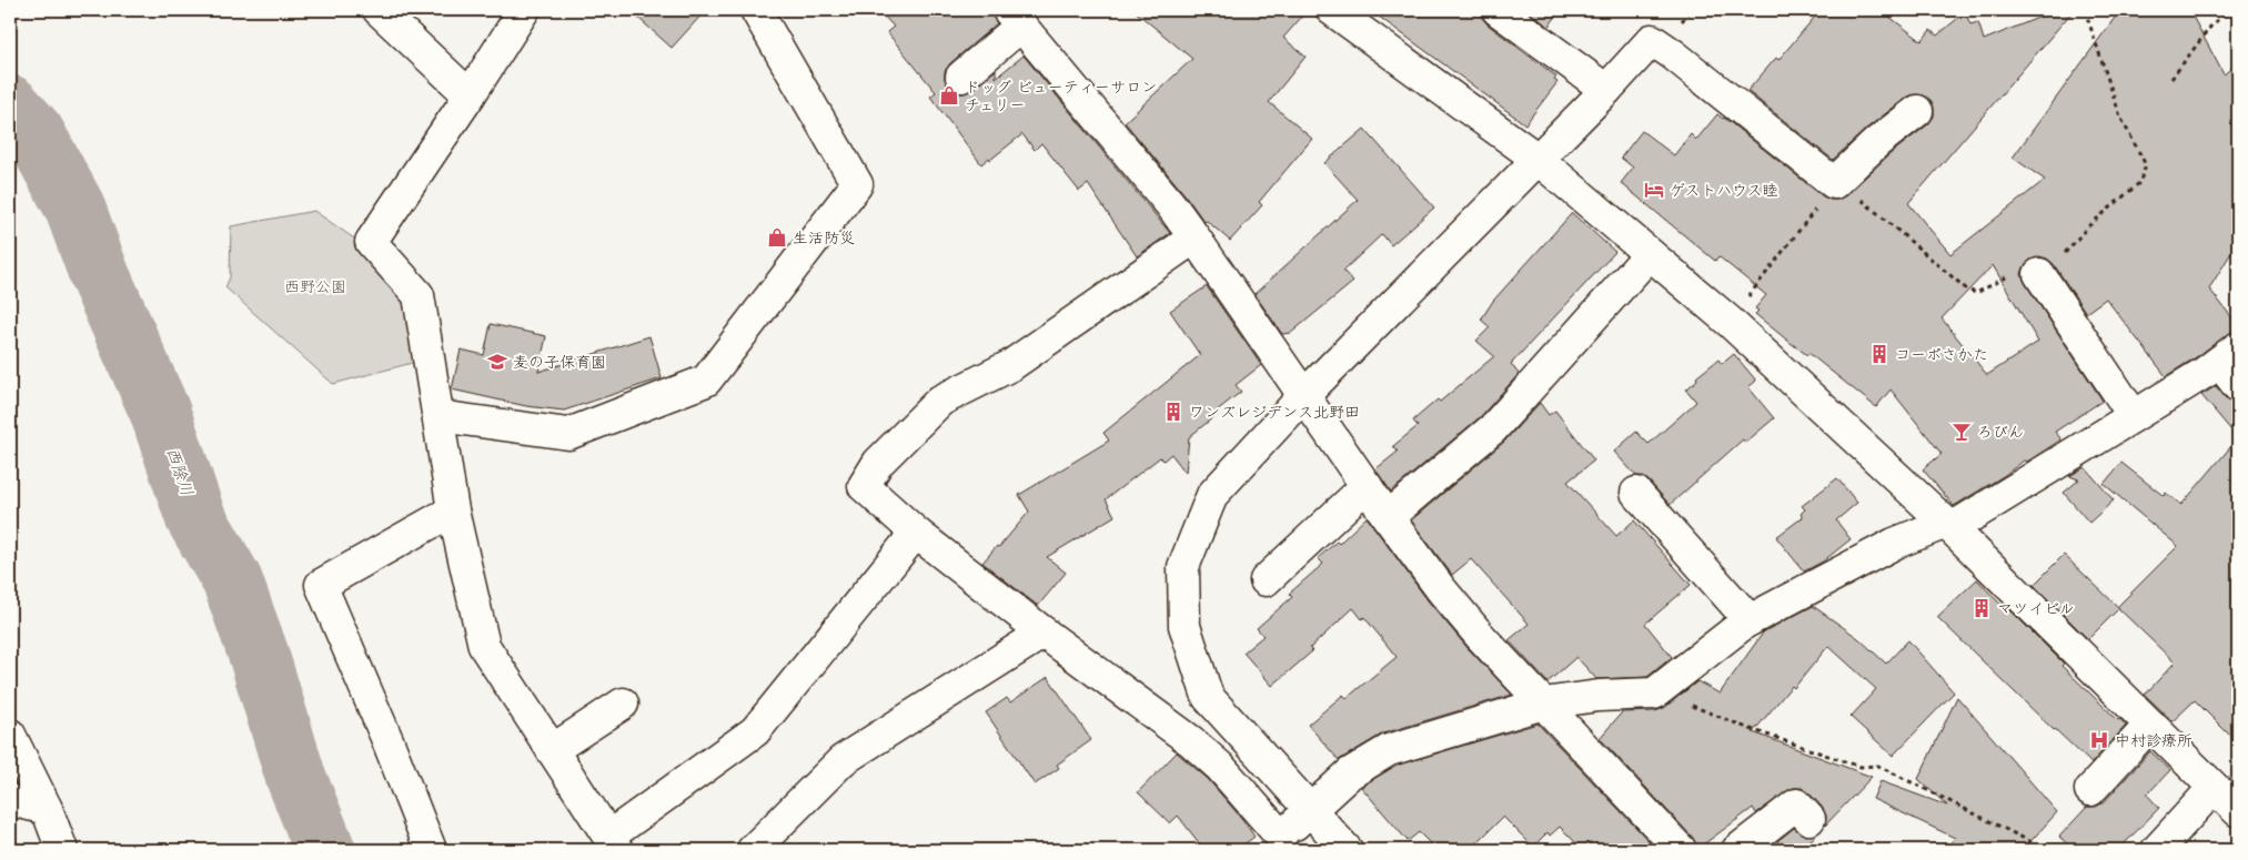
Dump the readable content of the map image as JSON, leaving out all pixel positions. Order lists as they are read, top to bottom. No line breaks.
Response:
{"water":["西除川"],"parks":["西野公園"],"places":{"shop":["ドッグ ビューティーサロン チェリー","生活防災"],"hotel":["ゲストハウス睦"],"building":["コーポさかた","ワンズレジデンス北野田","マツイビル"],"school or university":["麦の子保育園"],"bar":["ろびん"],"hospital":["中村診療所"]}}
